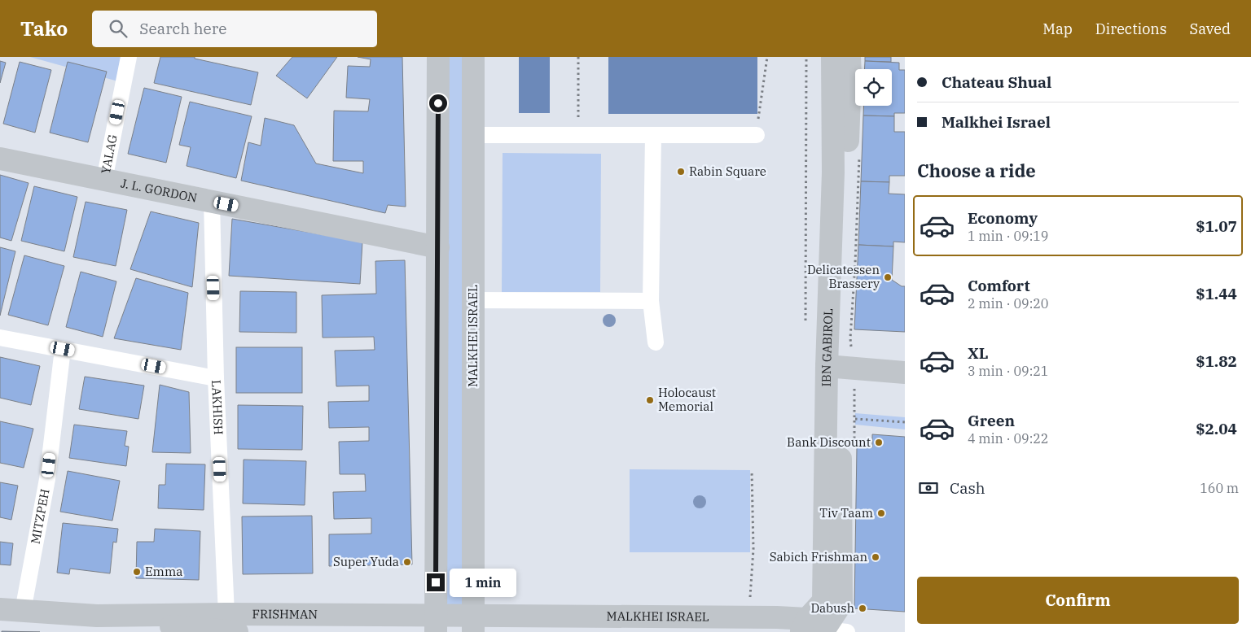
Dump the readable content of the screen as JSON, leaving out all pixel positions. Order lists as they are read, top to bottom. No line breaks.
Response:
{"streets":{"street":["YALAG","J. L. GORDON","MALKHEI ISRAEL","IBN GABIROL","LAKHISH","MITZPEH","FRISHMAN"]},"crossings":[["YALAG","J. L. GORDON"],["J. L. GORDON","LAKHISH"],["MALKHEI ISRAEL","IBN GABIROL"],["MALKHEI ISRAEL","FRISHMAN"],["LAKHISH","FRISHMAN"],["MITZPEH","FRISHMAN"]],"places":["Rabin Square","Delicatessen Brassery","Holocaust Memorial","Bank Discount","Tiv Taam","Sabich Frishman","Super Yuda","Emma","Dabush"],"page":{"header":"Tako","search":"Search here","nav":["Map","Directions","Saved"],"banner":["Chateau Shual","Malkhei Israel"],"heading":"Choose a ride","list":[{"name":"Economy","note":"1 min · 09:19","value":"$1.07"},{"name":"Comfort","note":"2 min · 09:20","value":"$1.44"},{"name":"XL","note":"3 min · 09:21","value":"$1.82"},{"name":"Green","note":"4 min · 09:22","value":"$2.04"}],"pay":["Cash","160 m"],"bubble":"1 min","buttons":"Confirm"}}
